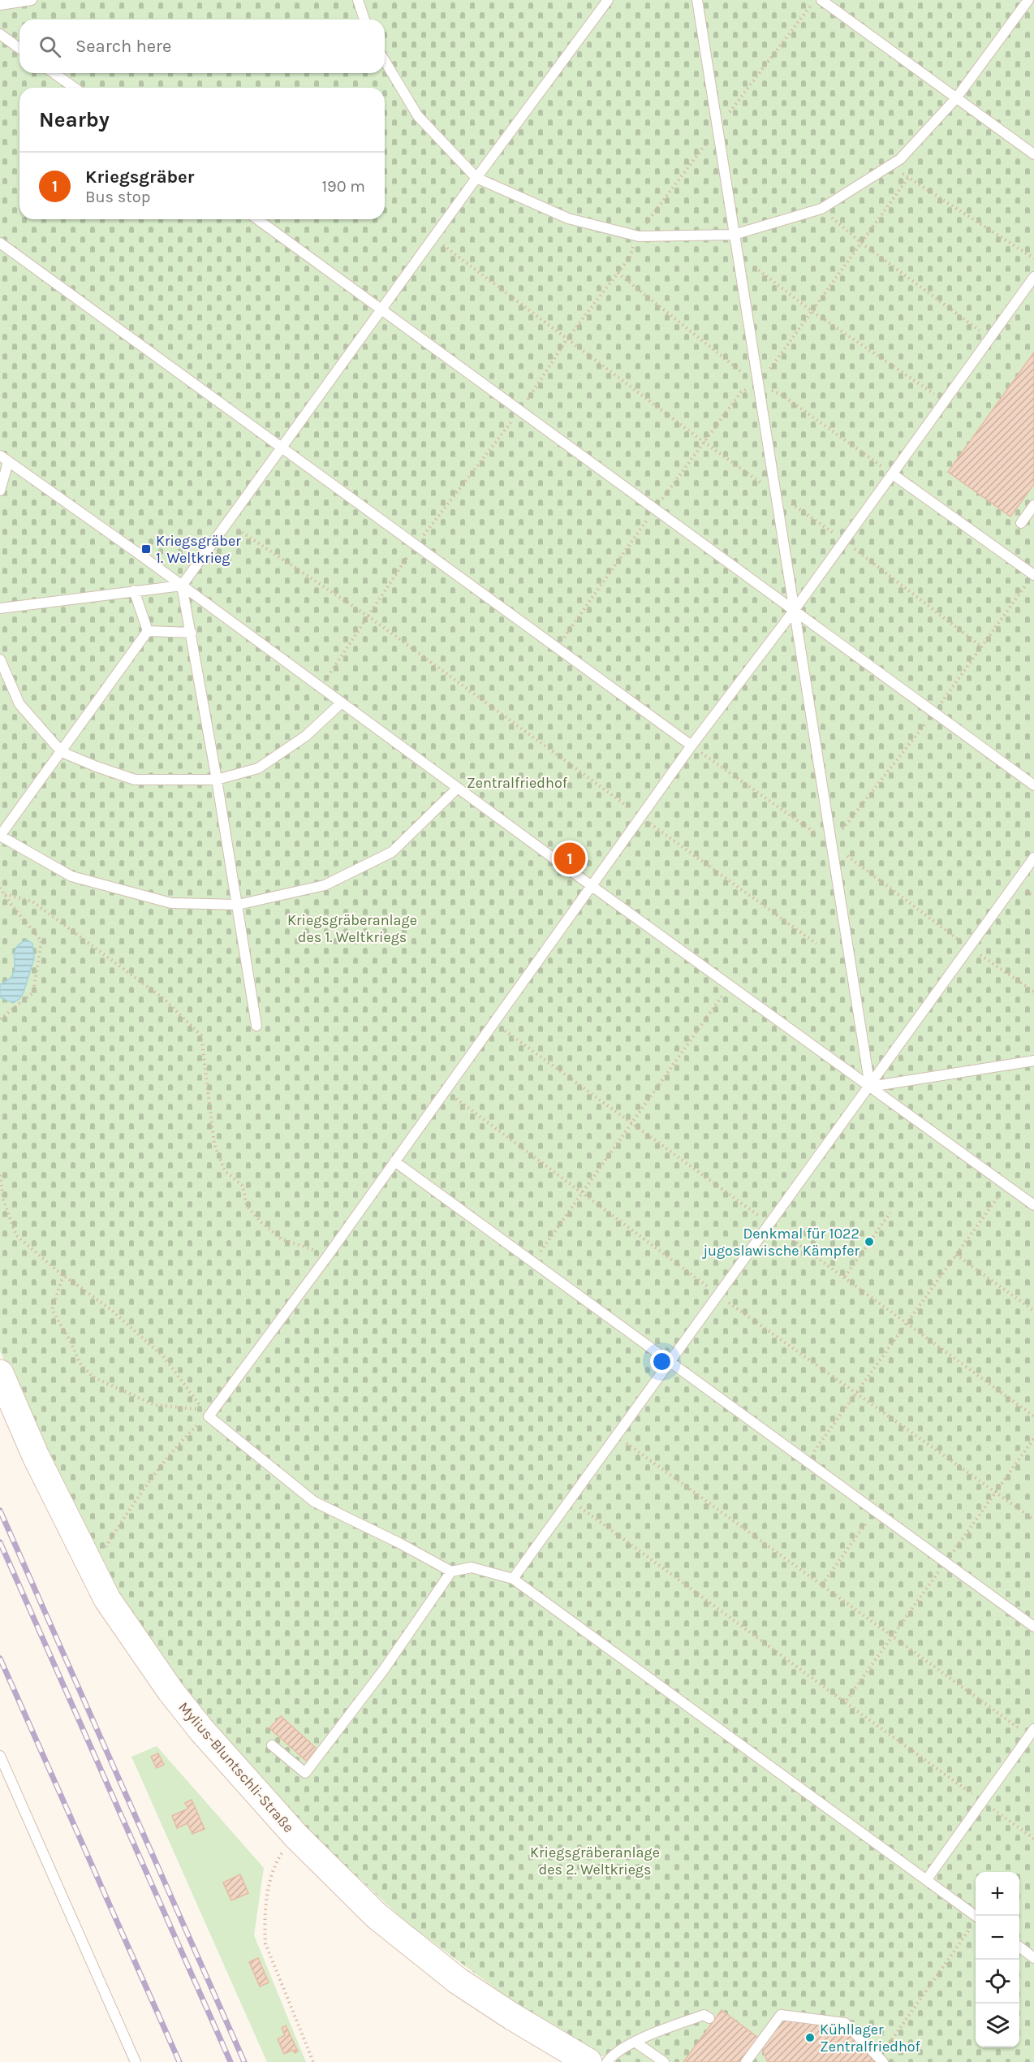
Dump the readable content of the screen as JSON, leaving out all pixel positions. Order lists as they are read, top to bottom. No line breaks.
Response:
{"streets":{"street":["Mylius-Bluntschli-Straße"]},"parks":["Zentralfriedhof","Kriegsgräberanlage des 1. Weltkriegs","Kriegsgräberanlage des 2. Weltkriegs"],"places":{"transit":["Kriegsgräber 1. Weltkrieg"],"other":["Denkmal für 1022 jugoslawische Kämpfer","Kühllager Zentralfriedhof"]},"page":{"search":"Search here","heading":"Nearby","list":[{"mark":"1","name":"Kriegsgräber","note":"Bus stop","value":"190 m"}],"pins":"1","map_buttons":["+","−"]}}
